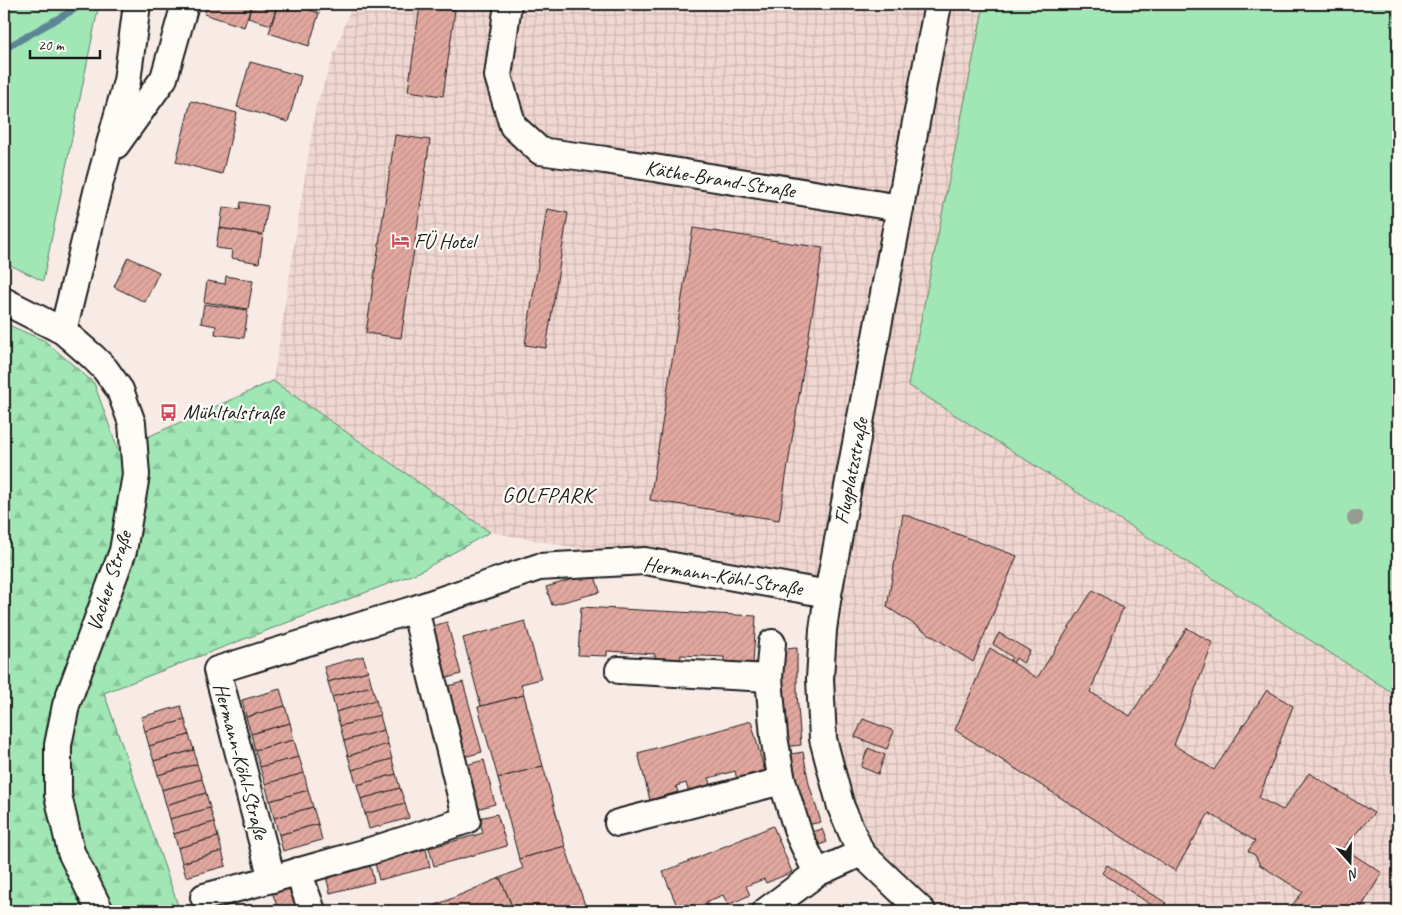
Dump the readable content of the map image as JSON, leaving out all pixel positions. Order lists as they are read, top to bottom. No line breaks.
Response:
{"streets":{"street":["Käthe-Brand-Straße","Flugplatzstraße","Hermann-Köhl-Straße","Vacher Straße"]},"crossings":[["Käthe-Brand-Straße","Flugplatzstraße"],["Flugplatzstraße","Hermann-Köhl-Straße"]],"districts":["GOLFPARK"],"places":{"hotel":["FÜ Hotel"],"bus stop":["Mühltalstraße"]},"scale_bar":"20 m","north":"bottom"}
